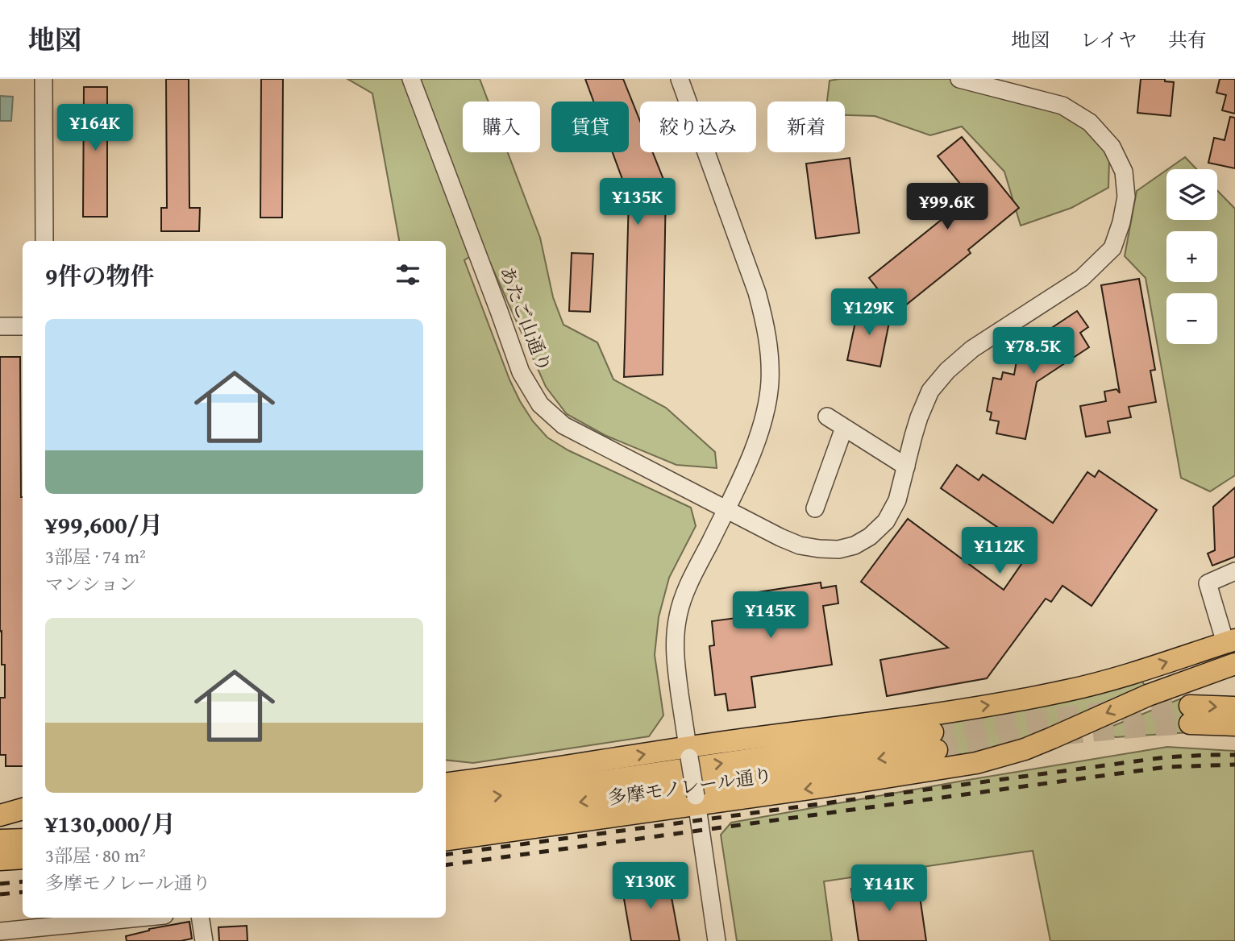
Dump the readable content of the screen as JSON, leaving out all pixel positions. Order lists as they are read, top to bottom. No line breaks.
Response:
{"streets":{"main road":["多摩モノレール通り"],"street":["あたご山通り"]},"page":{"header":"地図","nav":["地図","レイヤ","共有"],"chip":["購入","賃貸","絞り込み","新着"],"price":["¥164K","¥135K","¥99.6K","¥129K","¥78.5K","¥112K","¥145K","¥130K","¥141K"],"map_buttons":["+","−"],"heading":"9件の物件","list":[{"name":"¥99,600/月","note":"3部屋 · 74 m² · マンション"},{"name":"¥130,000/月","note":"3部屋 · 80 m² · 多摩モノレール通り"}]}}
